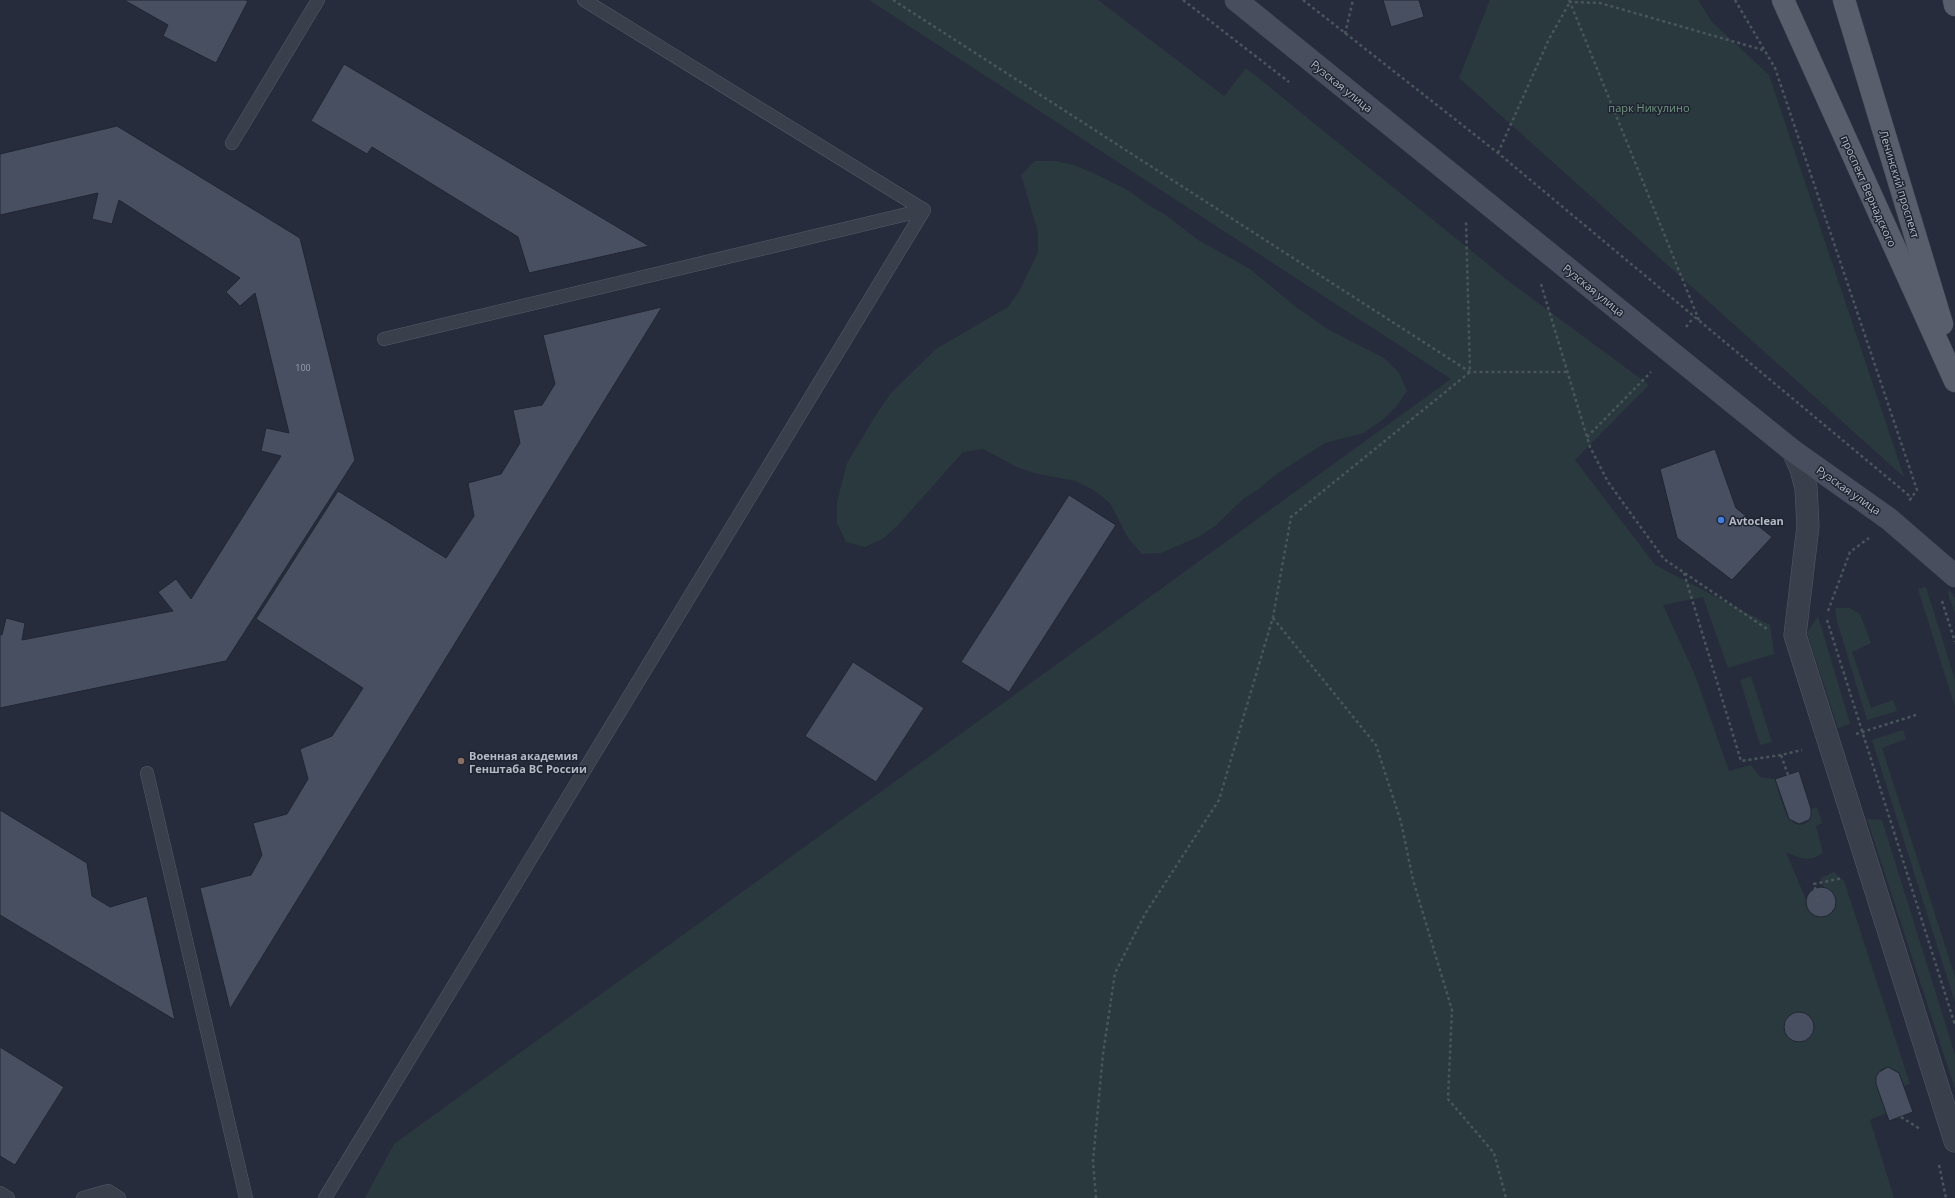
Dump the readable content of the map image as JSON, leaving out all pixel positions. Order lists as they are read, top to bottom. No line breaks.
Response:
{"streets":{"main road":["Ленинский проспект","проспект Вернадского"],"street":["Рузская улица"]},"parks":["парк Никулино"],"places":["Avtoclean","Военная академия Генштаба ВС России"],"house_numbers":["100"]}
